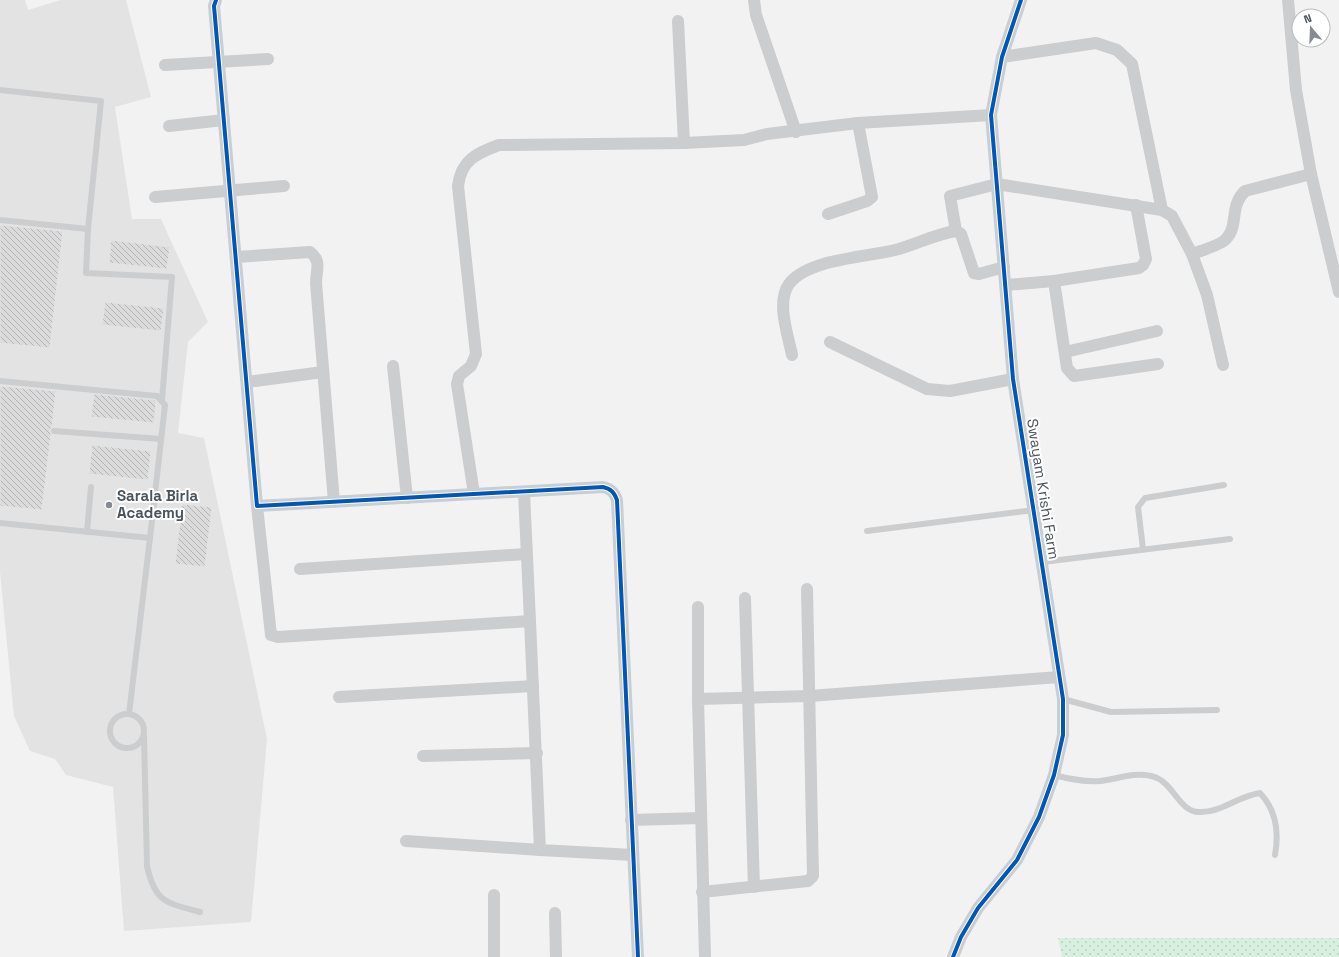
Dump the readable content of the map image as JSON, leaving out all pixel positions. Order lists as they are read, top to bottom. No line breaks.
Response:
{"streets":{"street":["Swayam Krishi Farm"]},"places":["Sarala Birla Academy"],"north":"top"}
